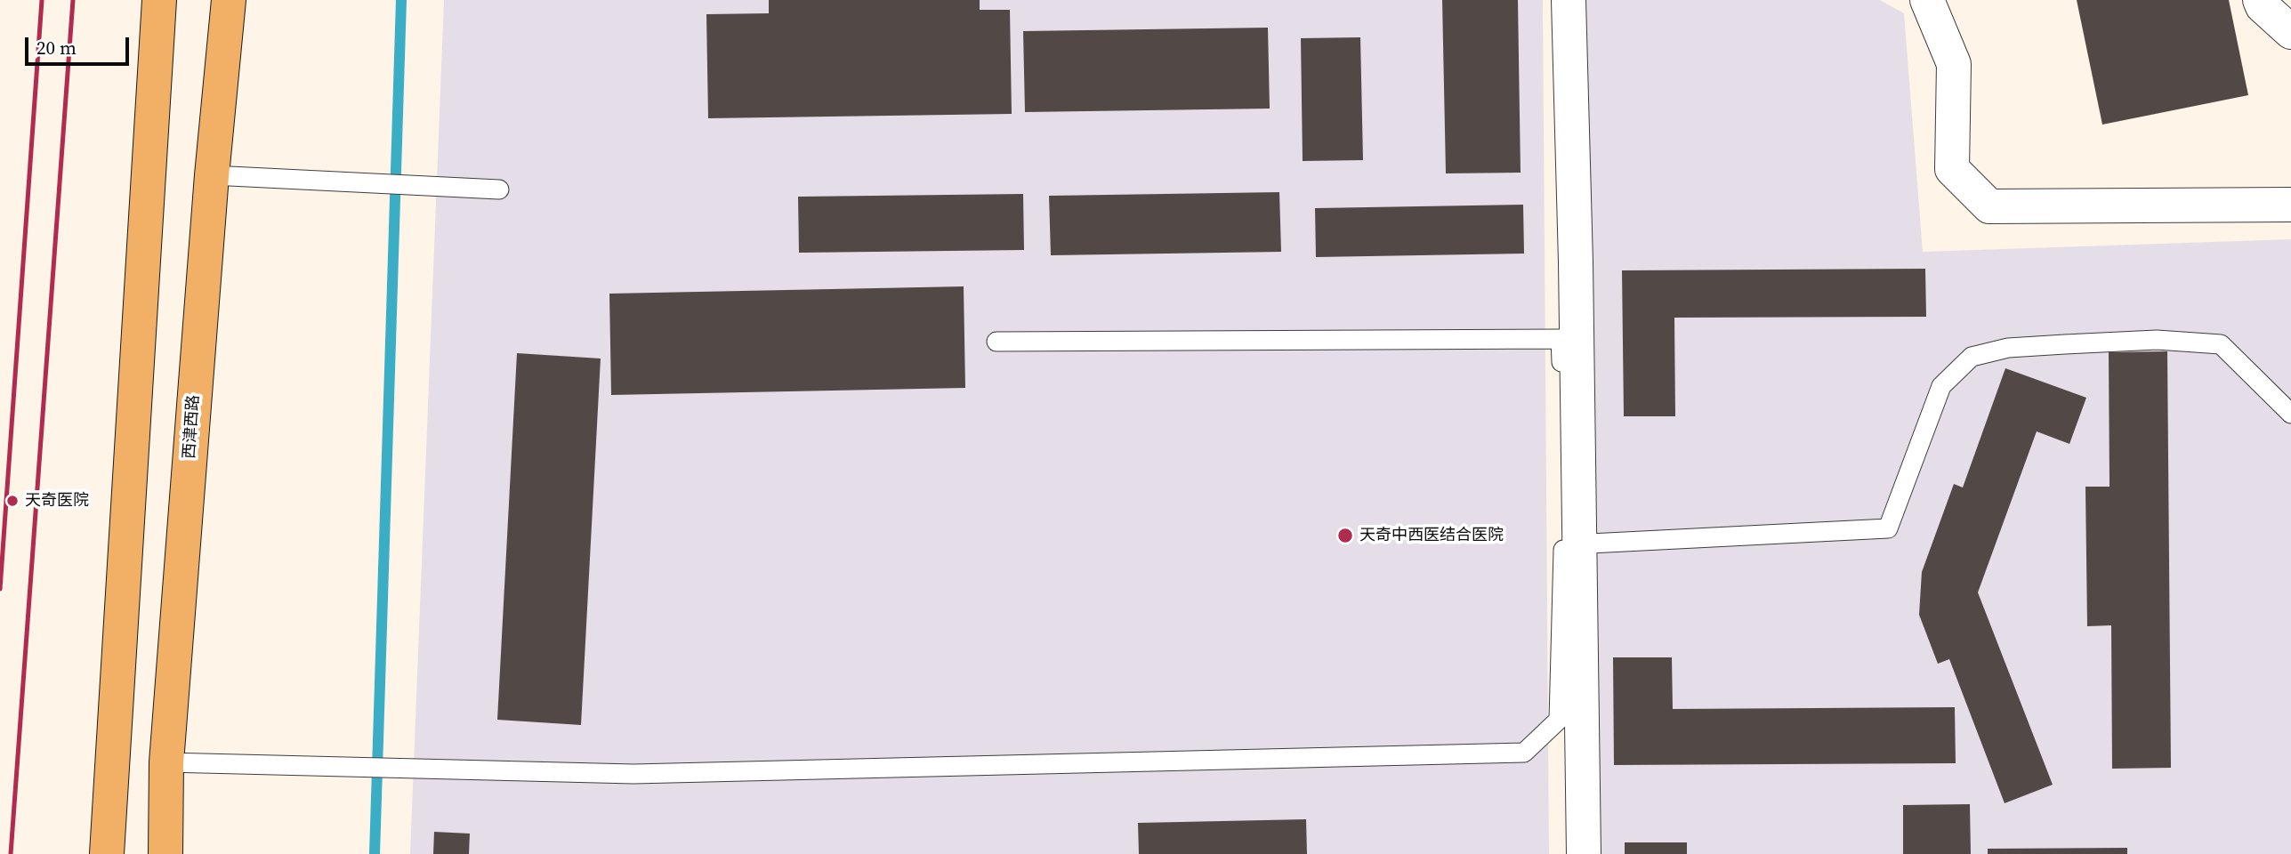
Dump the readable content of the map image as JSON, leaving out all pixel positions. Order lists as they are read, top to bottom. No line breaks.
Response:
{"streets":{"main road":["西津西路"]},"places":["天奇医院","天奇中西医结合医院"],"scale_bar":"20 m"}
